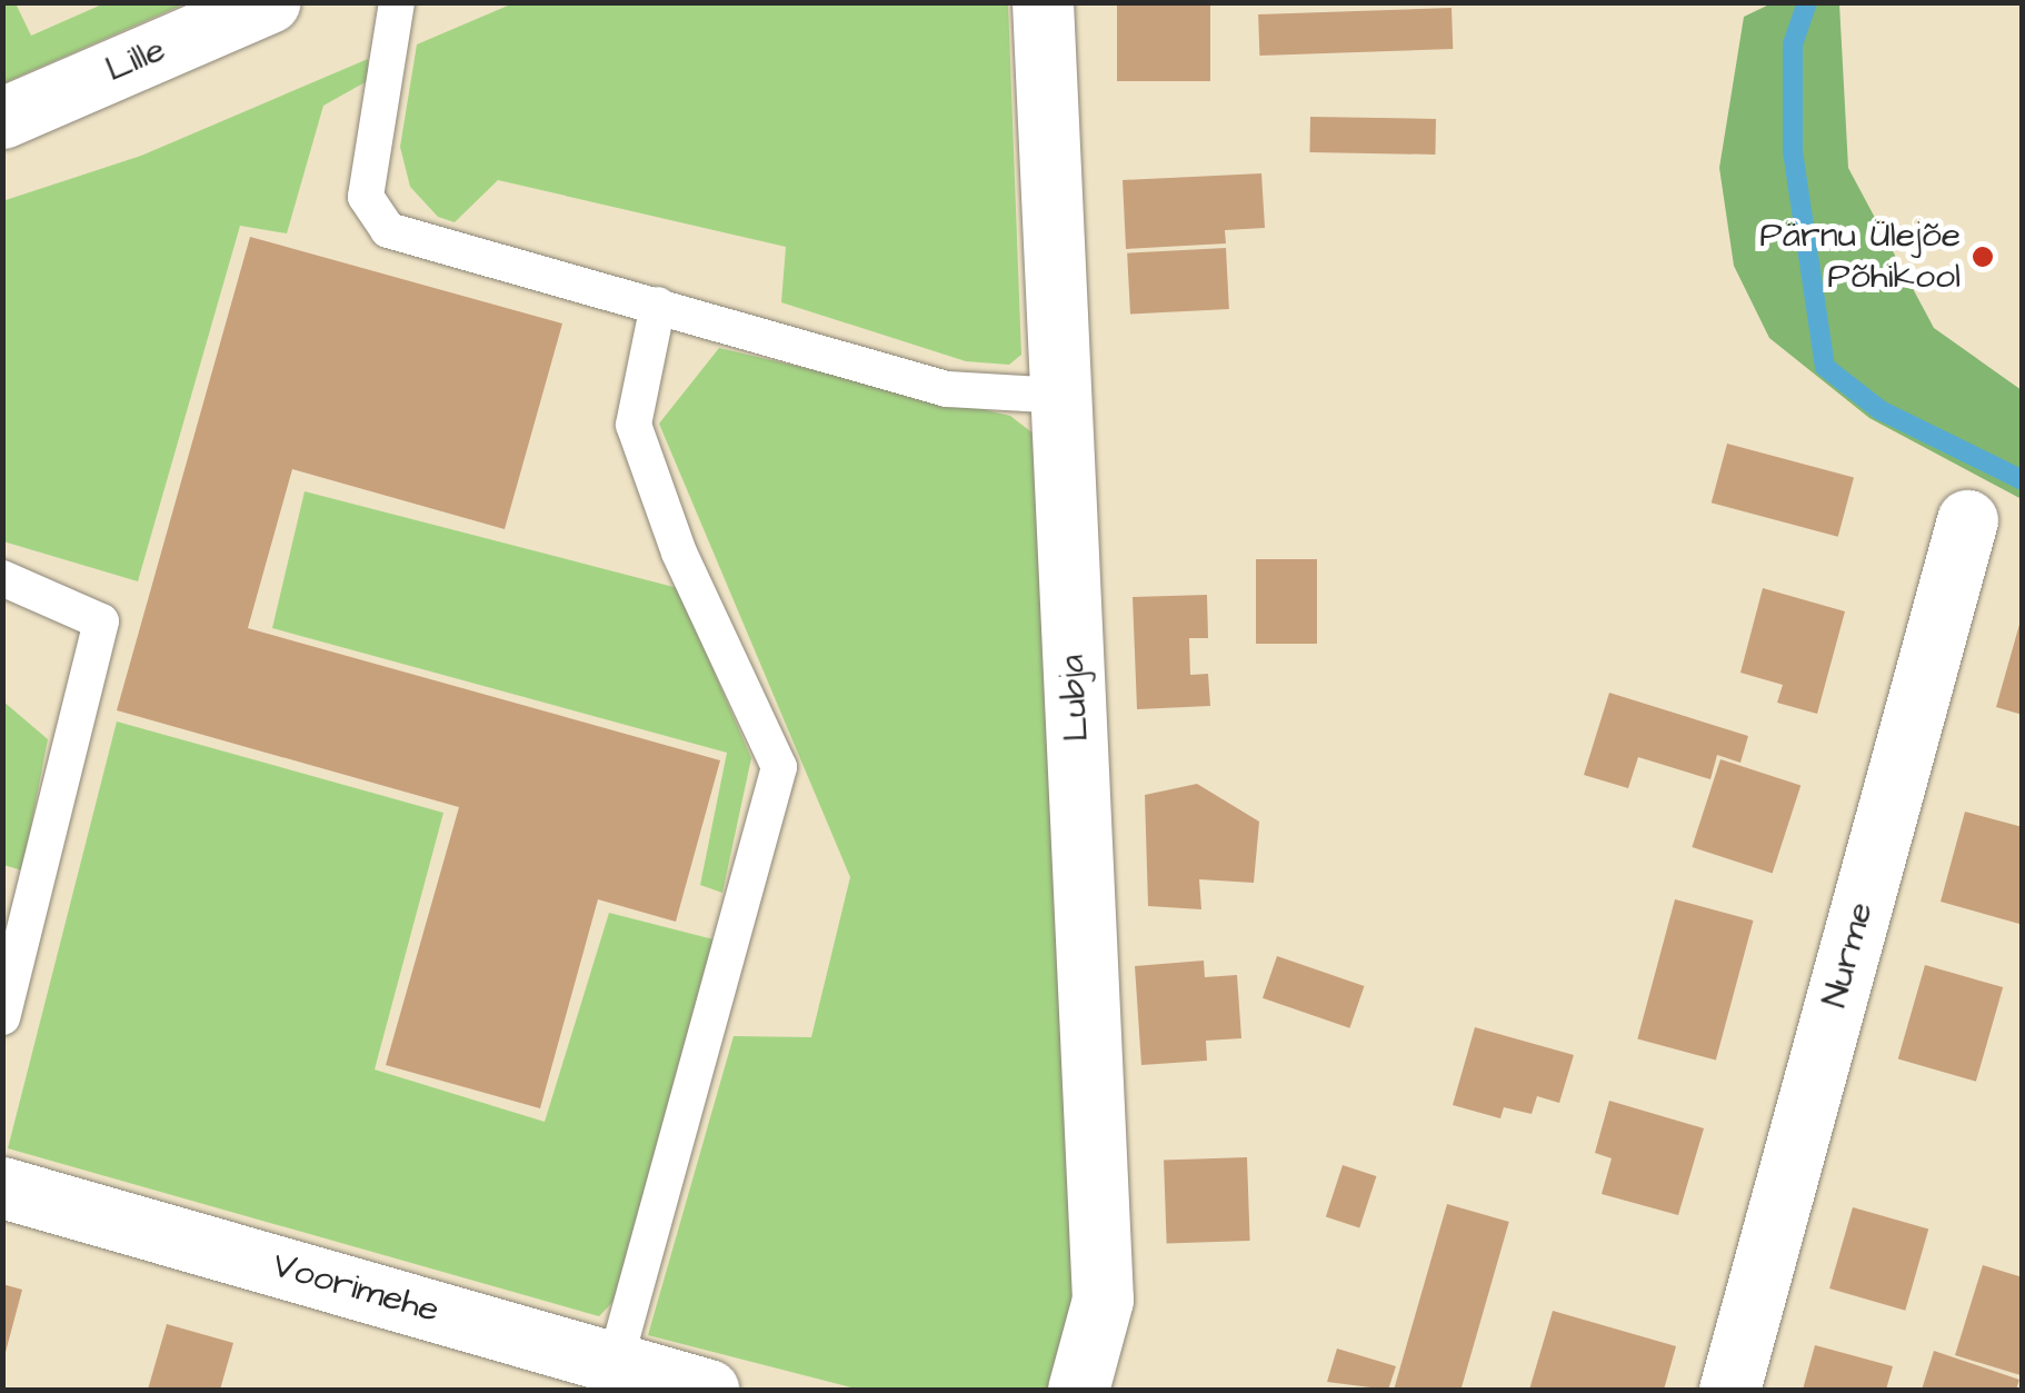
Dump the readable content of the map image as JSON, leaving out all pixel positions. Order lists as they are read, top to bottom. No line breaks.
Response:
{"streets":{"street":["Lille","Lubja","Nurme","Voorimehe"]},"places":["Pärnu Ülejõe Põhikool"]}
